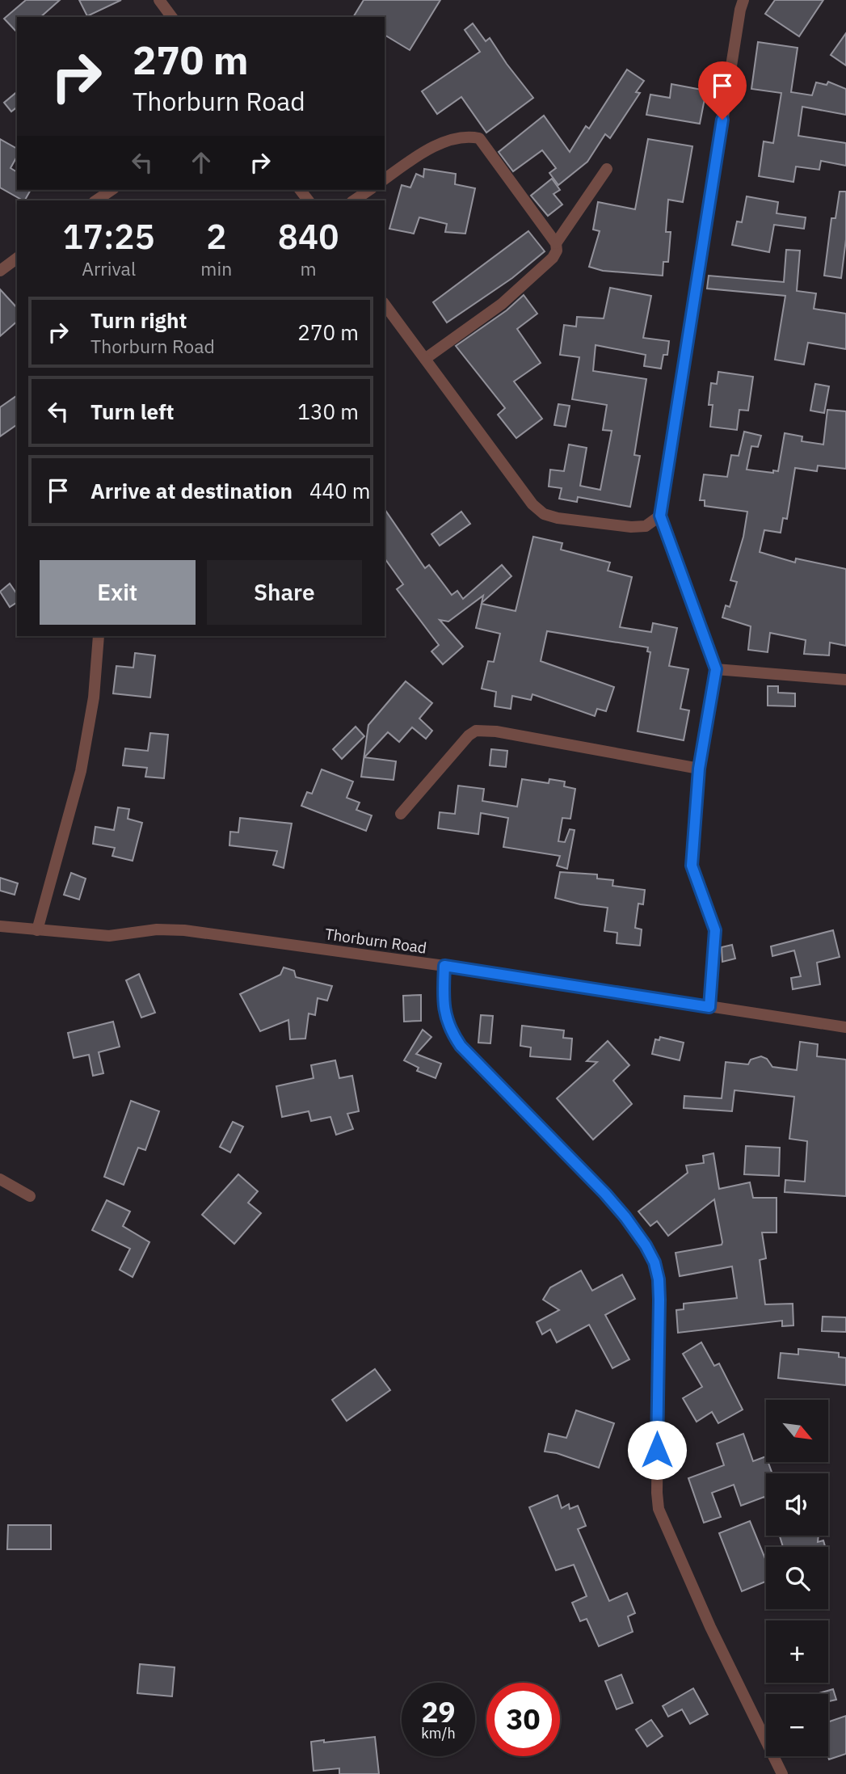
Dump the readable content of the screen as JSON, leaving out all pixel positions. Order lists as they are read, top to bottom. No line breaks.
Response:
{"streets":{"street":["Thorburn Road"]},"north":"bottom right","page":{"turn":["270 m","Thorburn Road"],"eta":["17:25","Arrival","2","min","840","m"],"list":[{"name":"Turn right","note":"Thorburn Road","value":"270 m"},{"name":"Turn left","value":"130 m"},{"name":"Arrive at destination","value":"440 m"}],"buttons":["Exit","Share"],"map_buttons":["+","−"],"speed":"29 km/h","limit":"30"}}
